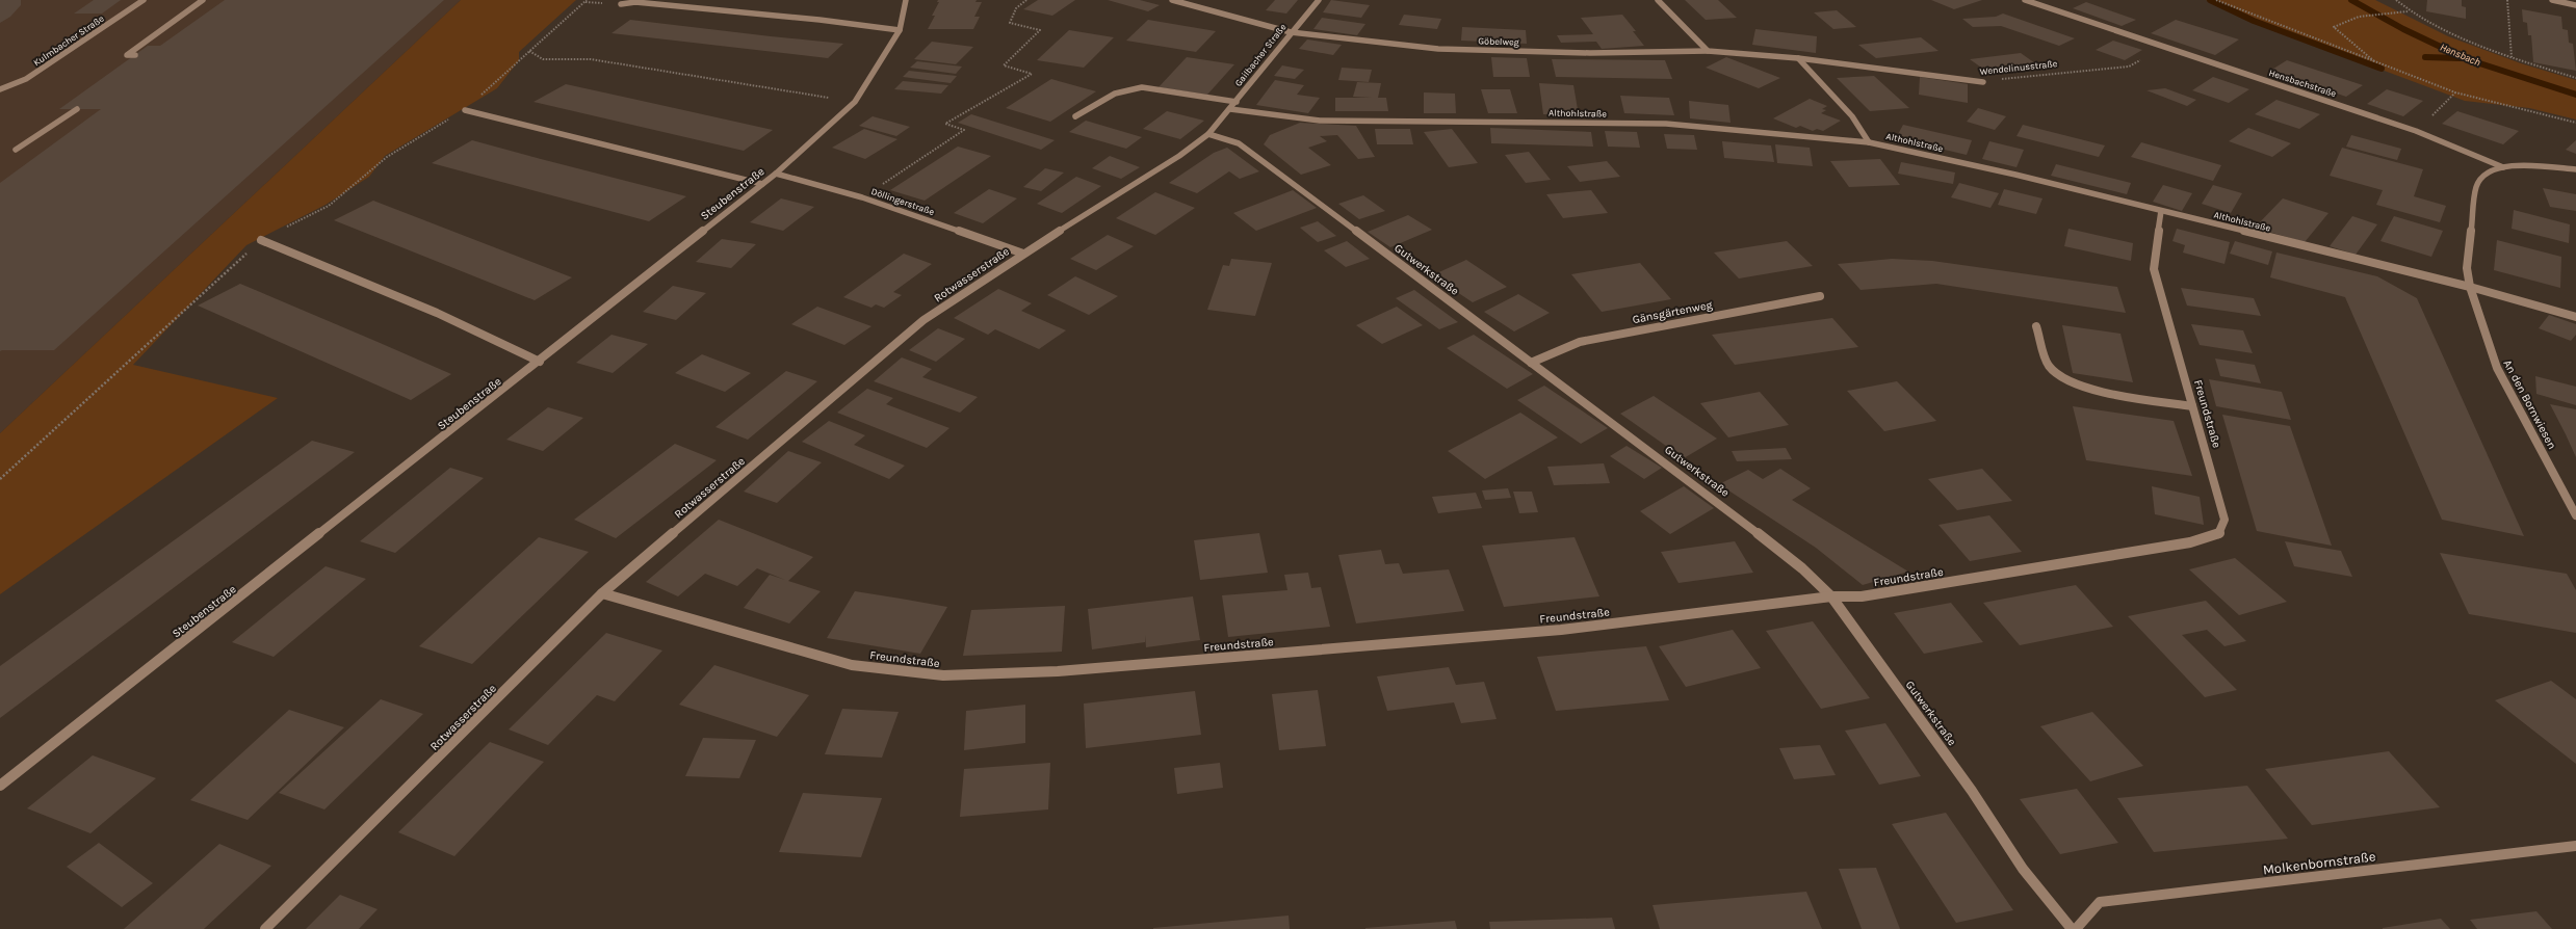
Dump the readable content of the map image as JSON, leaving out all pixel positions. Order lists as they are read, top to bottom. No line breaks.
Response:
{"streets":{"street":["Kulmbacher Straße","Göbelweg","Gailbacher Straße","Wendelinusstraße","Hensbachstraße","Althohlstraße","Steubenstraße","Döllingerstraße","Gutwerkstraße","Rotwasserstraße","Gänsgärtenweg","An den Bornwiesen","Freundstraße","Molkenbornstraße"]},"crossings":[["Göbelweg","Gailbacher Straße"],["Göbelweg","Wendelinusstraße"],["Gailbacher Straße","Althohlstraße"],["Gailbacher Straße","Rotwasserstraße"],["Wendelinusstraße","Hensbachstraße"],["Hensbachstraße","An den Bornwiesen"],["Althohlstraße","An den Bornwiesen"],["Althohlstraße","Freundstraße"],["Steubenstraße","Döllingerstraße"],["Döllingerstraße","Rotwasserstraße"],["Gutwerkstraße","Rotwasserstraße"],["Gutwerkstraße","Gänsgärtenweg"],["Gutwerkstraße","Freundstraße"],["Rotwasserstraße","Freundstraße"]],"water":["Hensbach"]}
